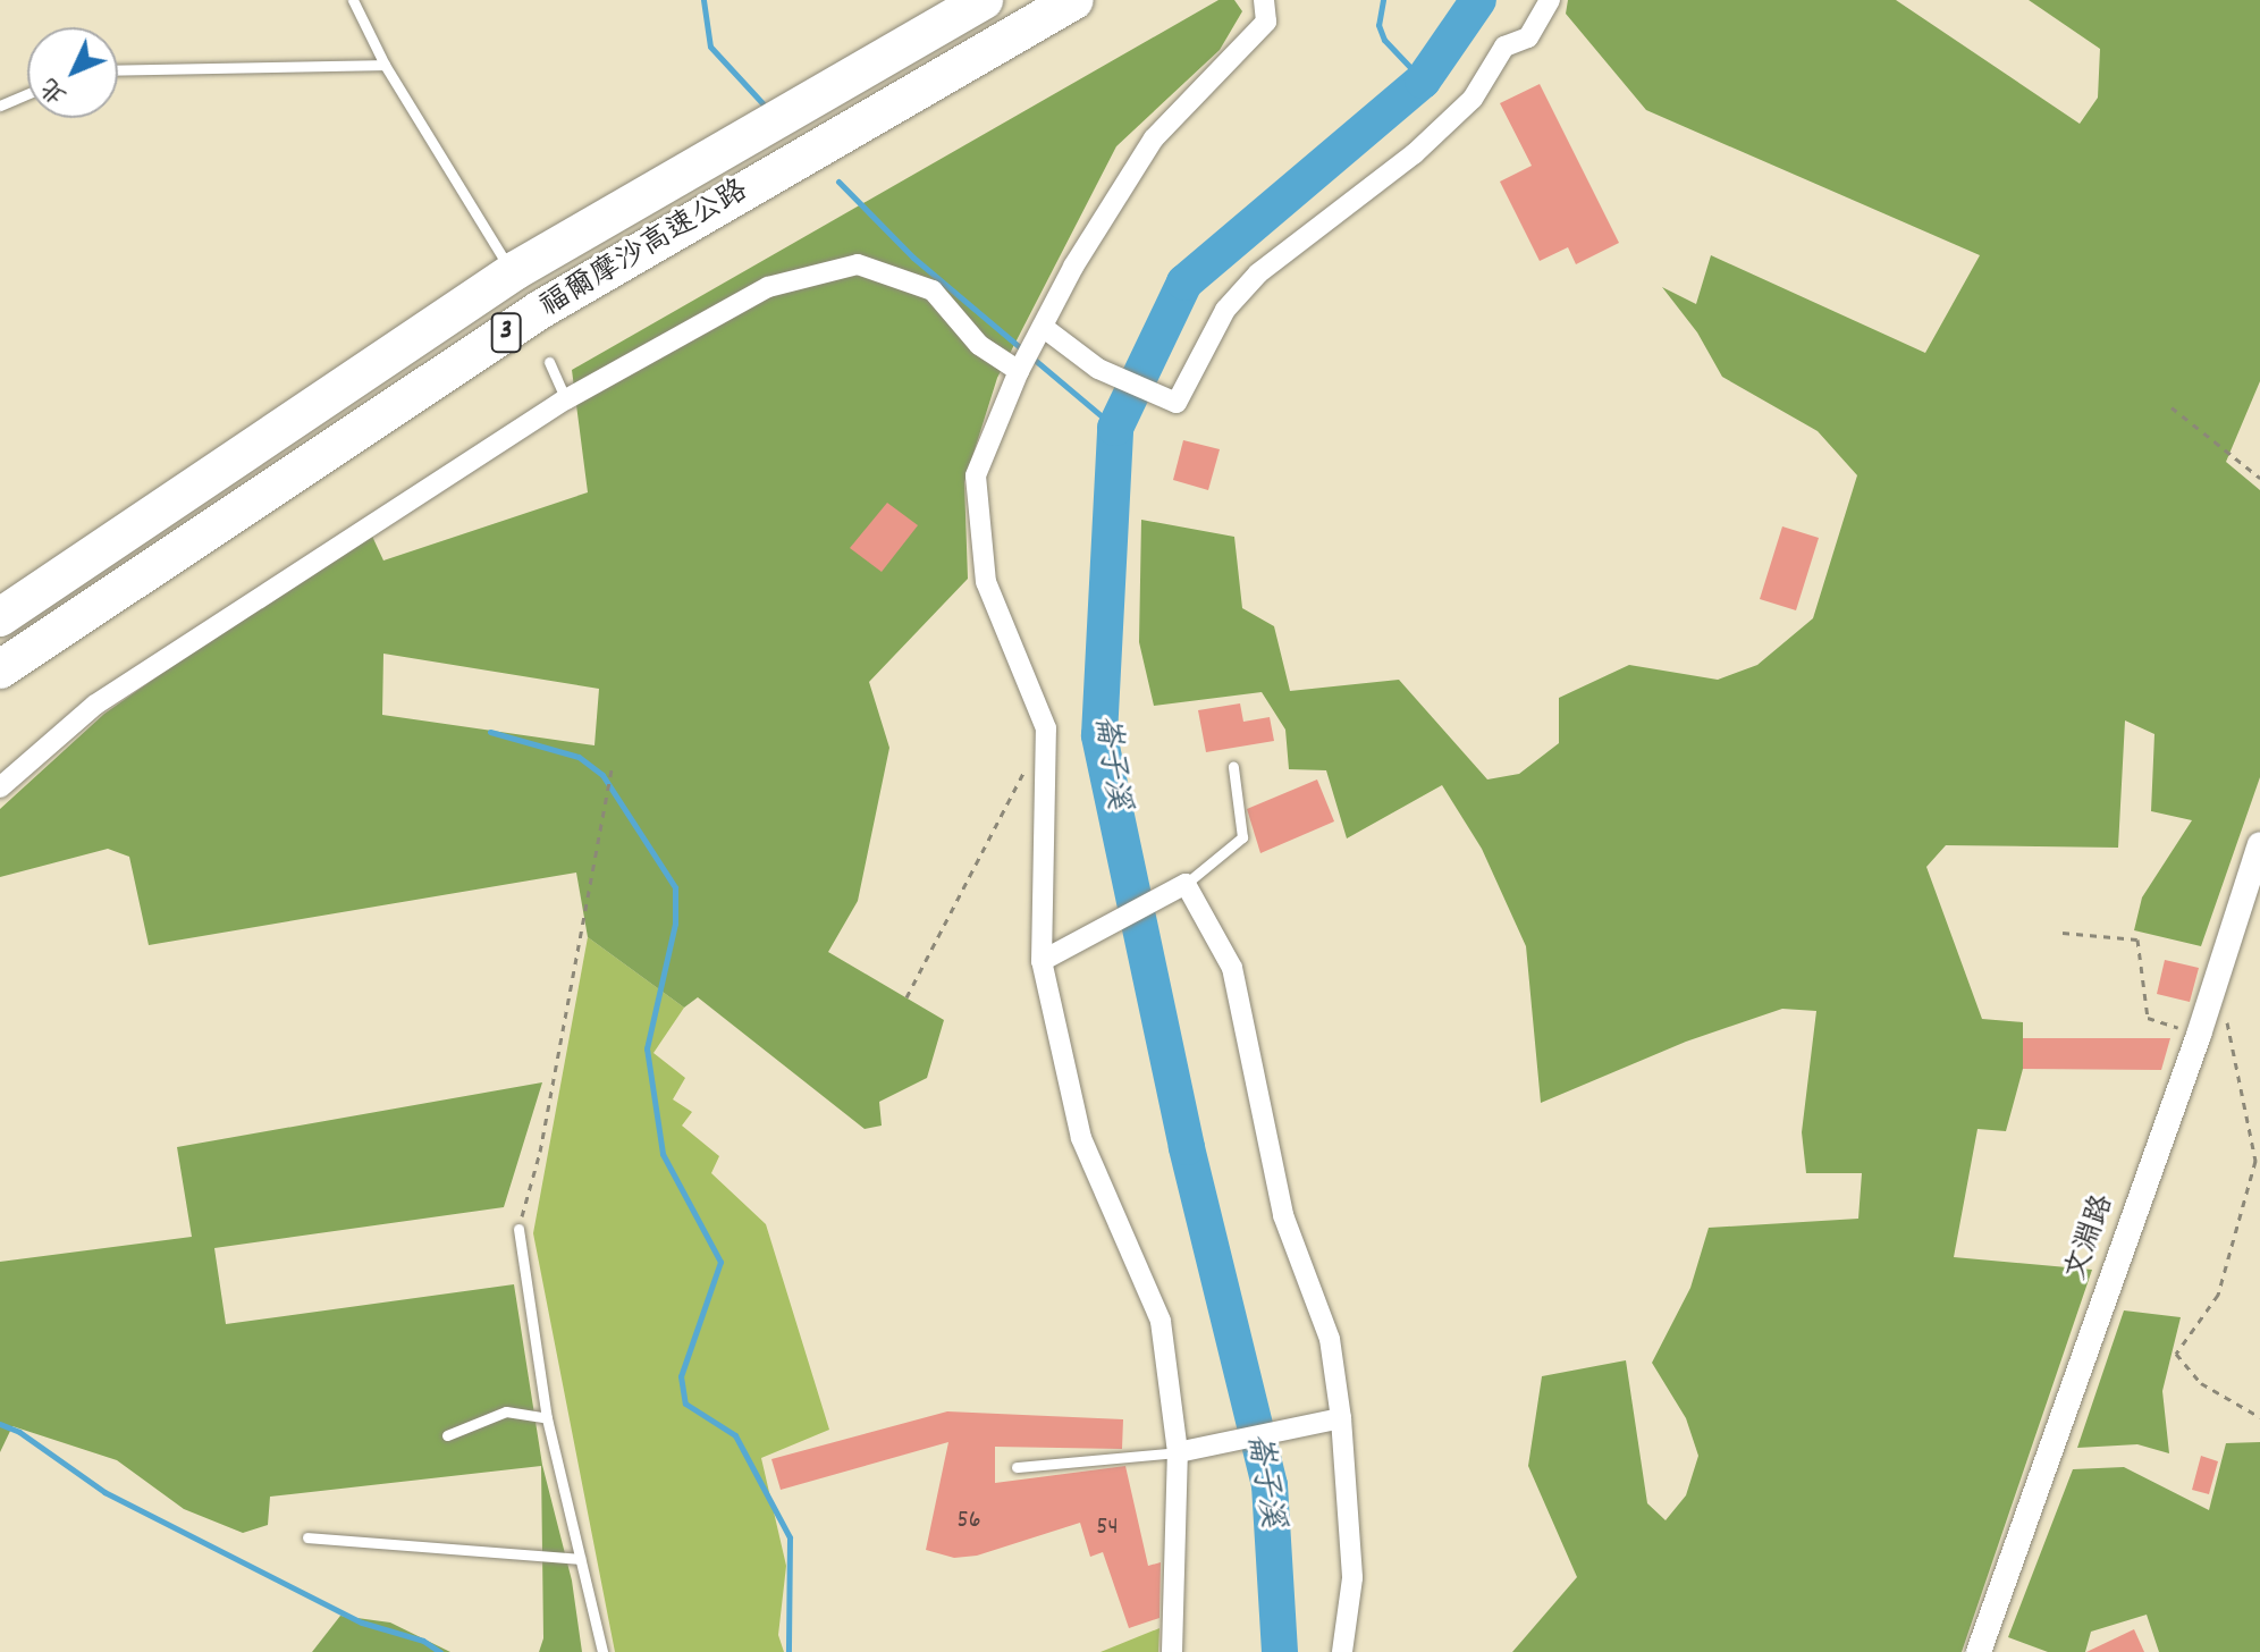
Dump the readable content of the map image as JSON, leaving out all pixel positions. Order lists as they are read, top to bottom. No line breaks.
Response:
{"streets":{"highway":["福爾摩沙高速公路","3"],"street":["文淵路"]},"water":["崙子溪"],"house_numbers":["56","54"],"north":"bottom left"}
